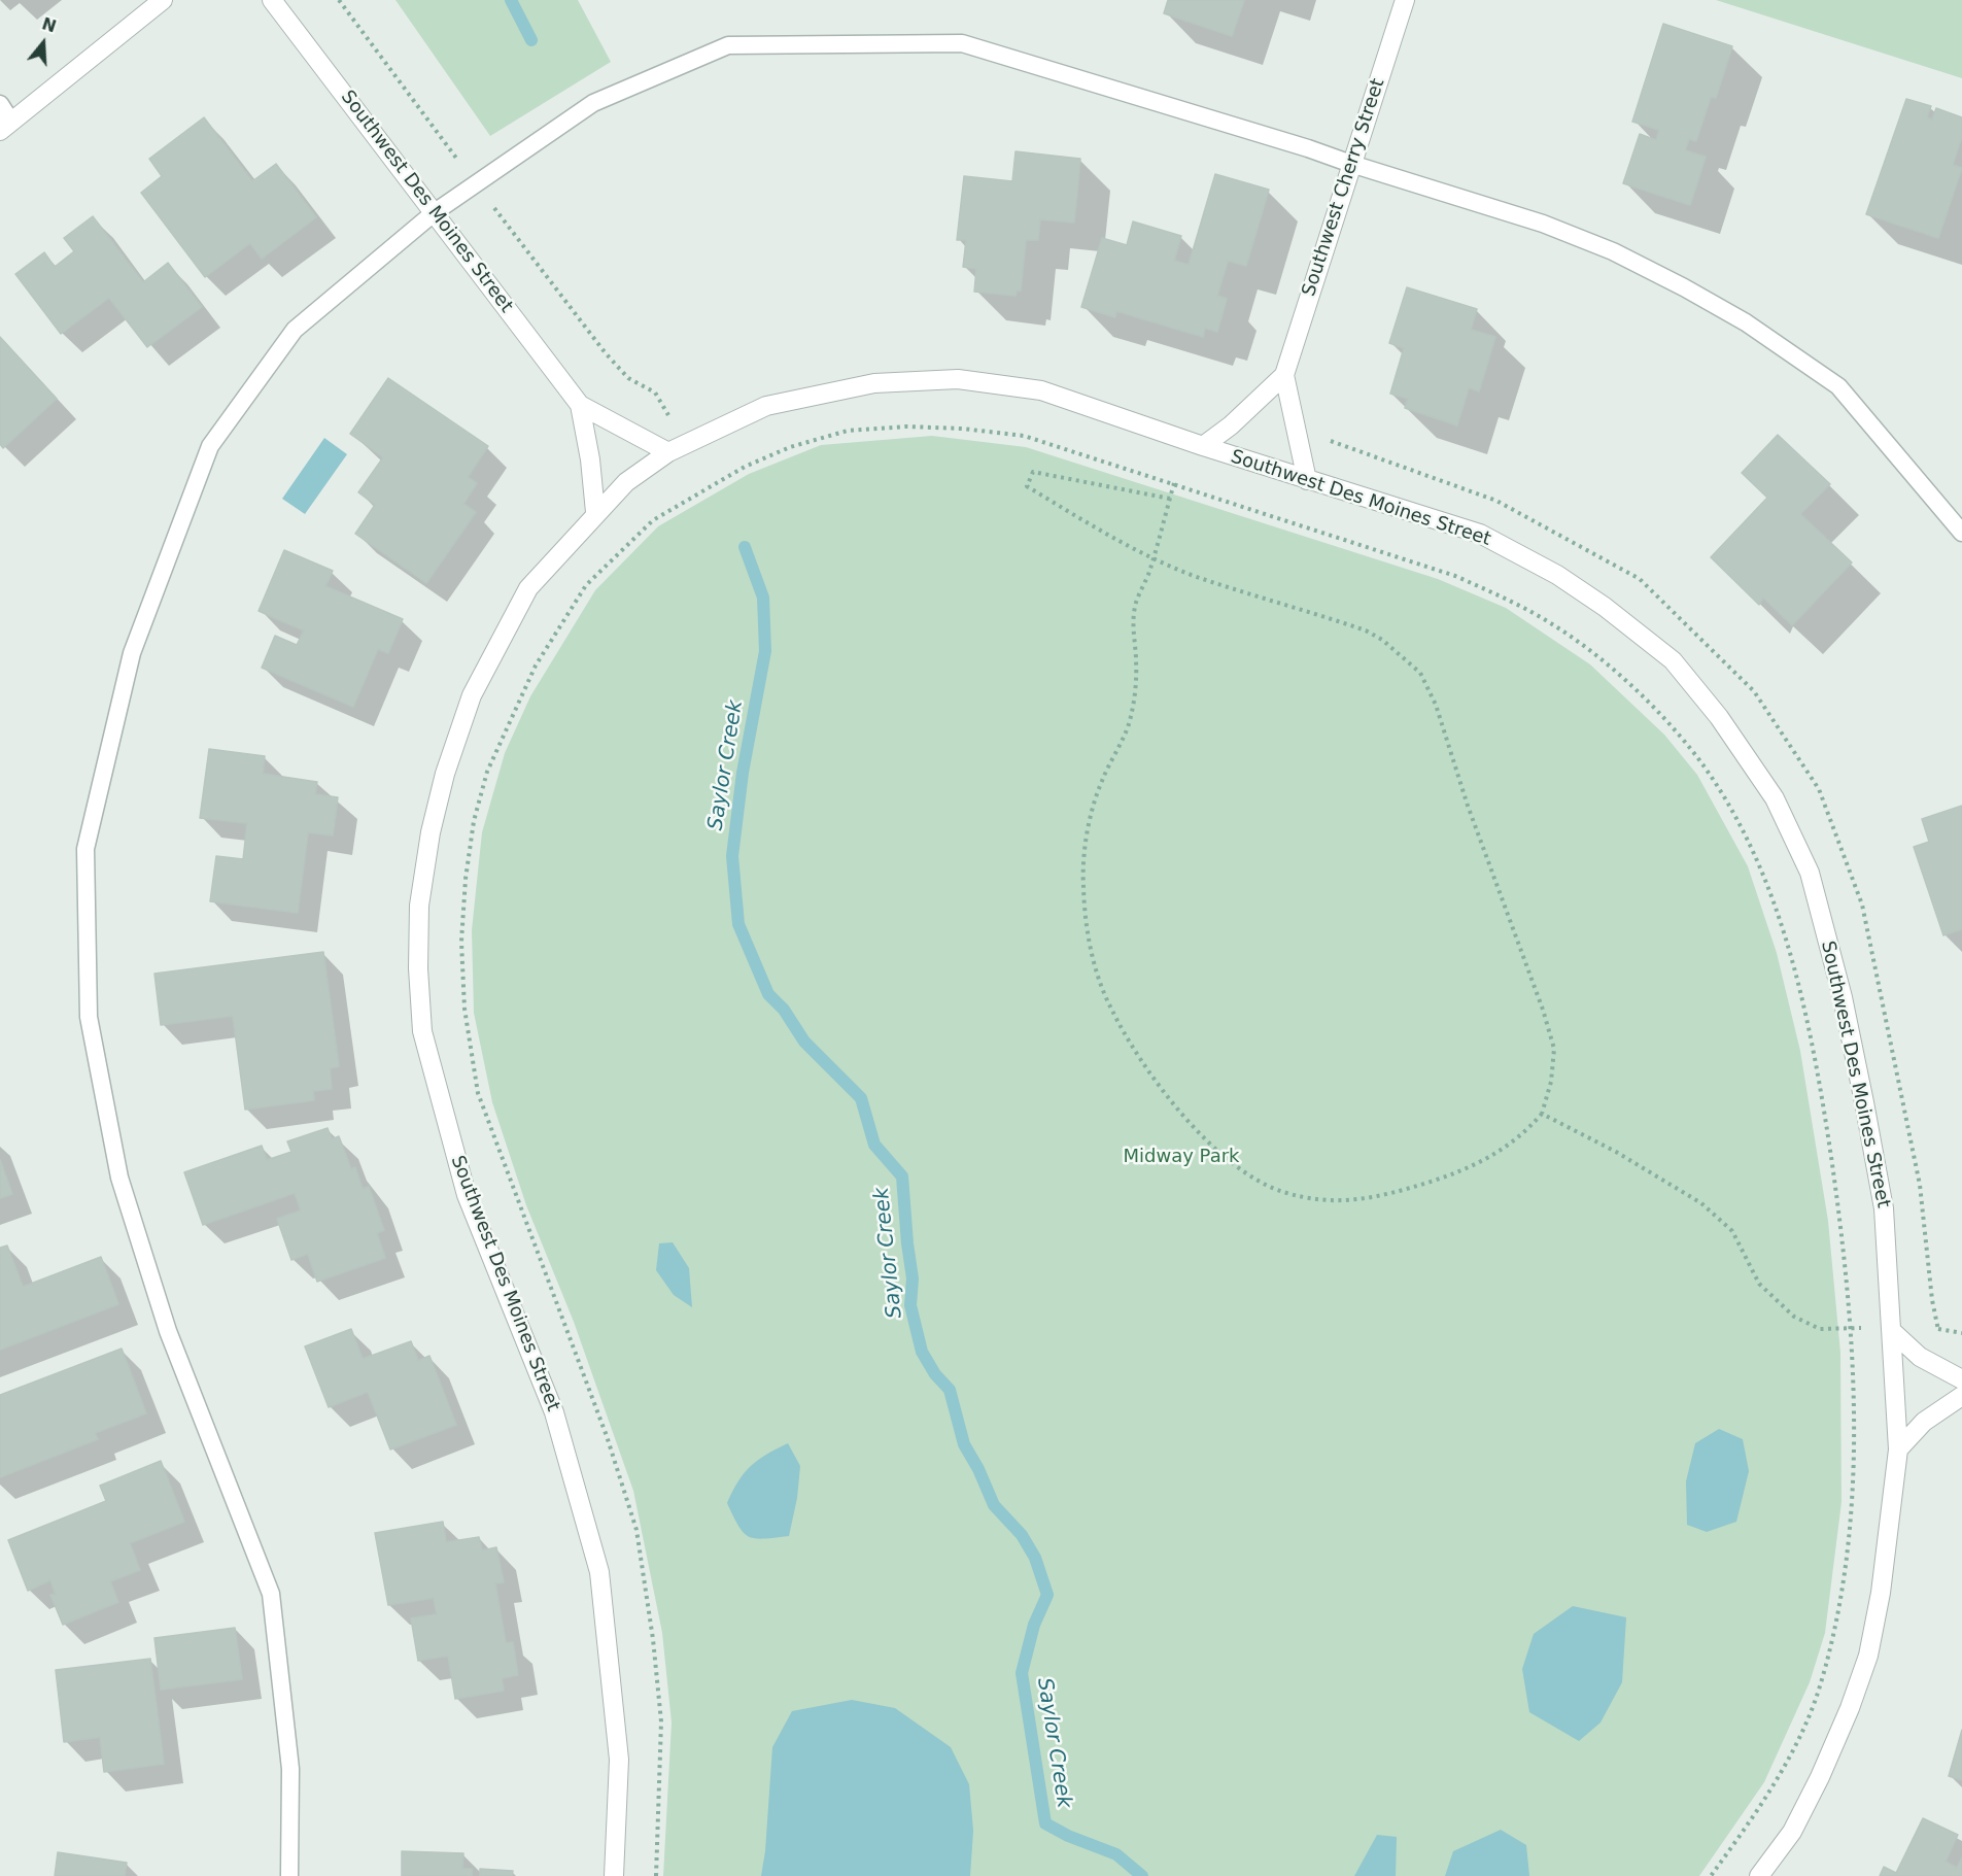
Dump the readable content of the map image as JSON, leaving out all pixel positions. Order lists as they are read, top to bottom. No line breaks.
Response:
{"streets":{"street":["Southwest Cherry Street","Southwest Des Moines Street"]},"crossings":[["Southwest Cherry Street","Southwest Des Moines Street"]],"water":["Saylor Creek"],"parks":["Midway Park"],"north":"top"}
